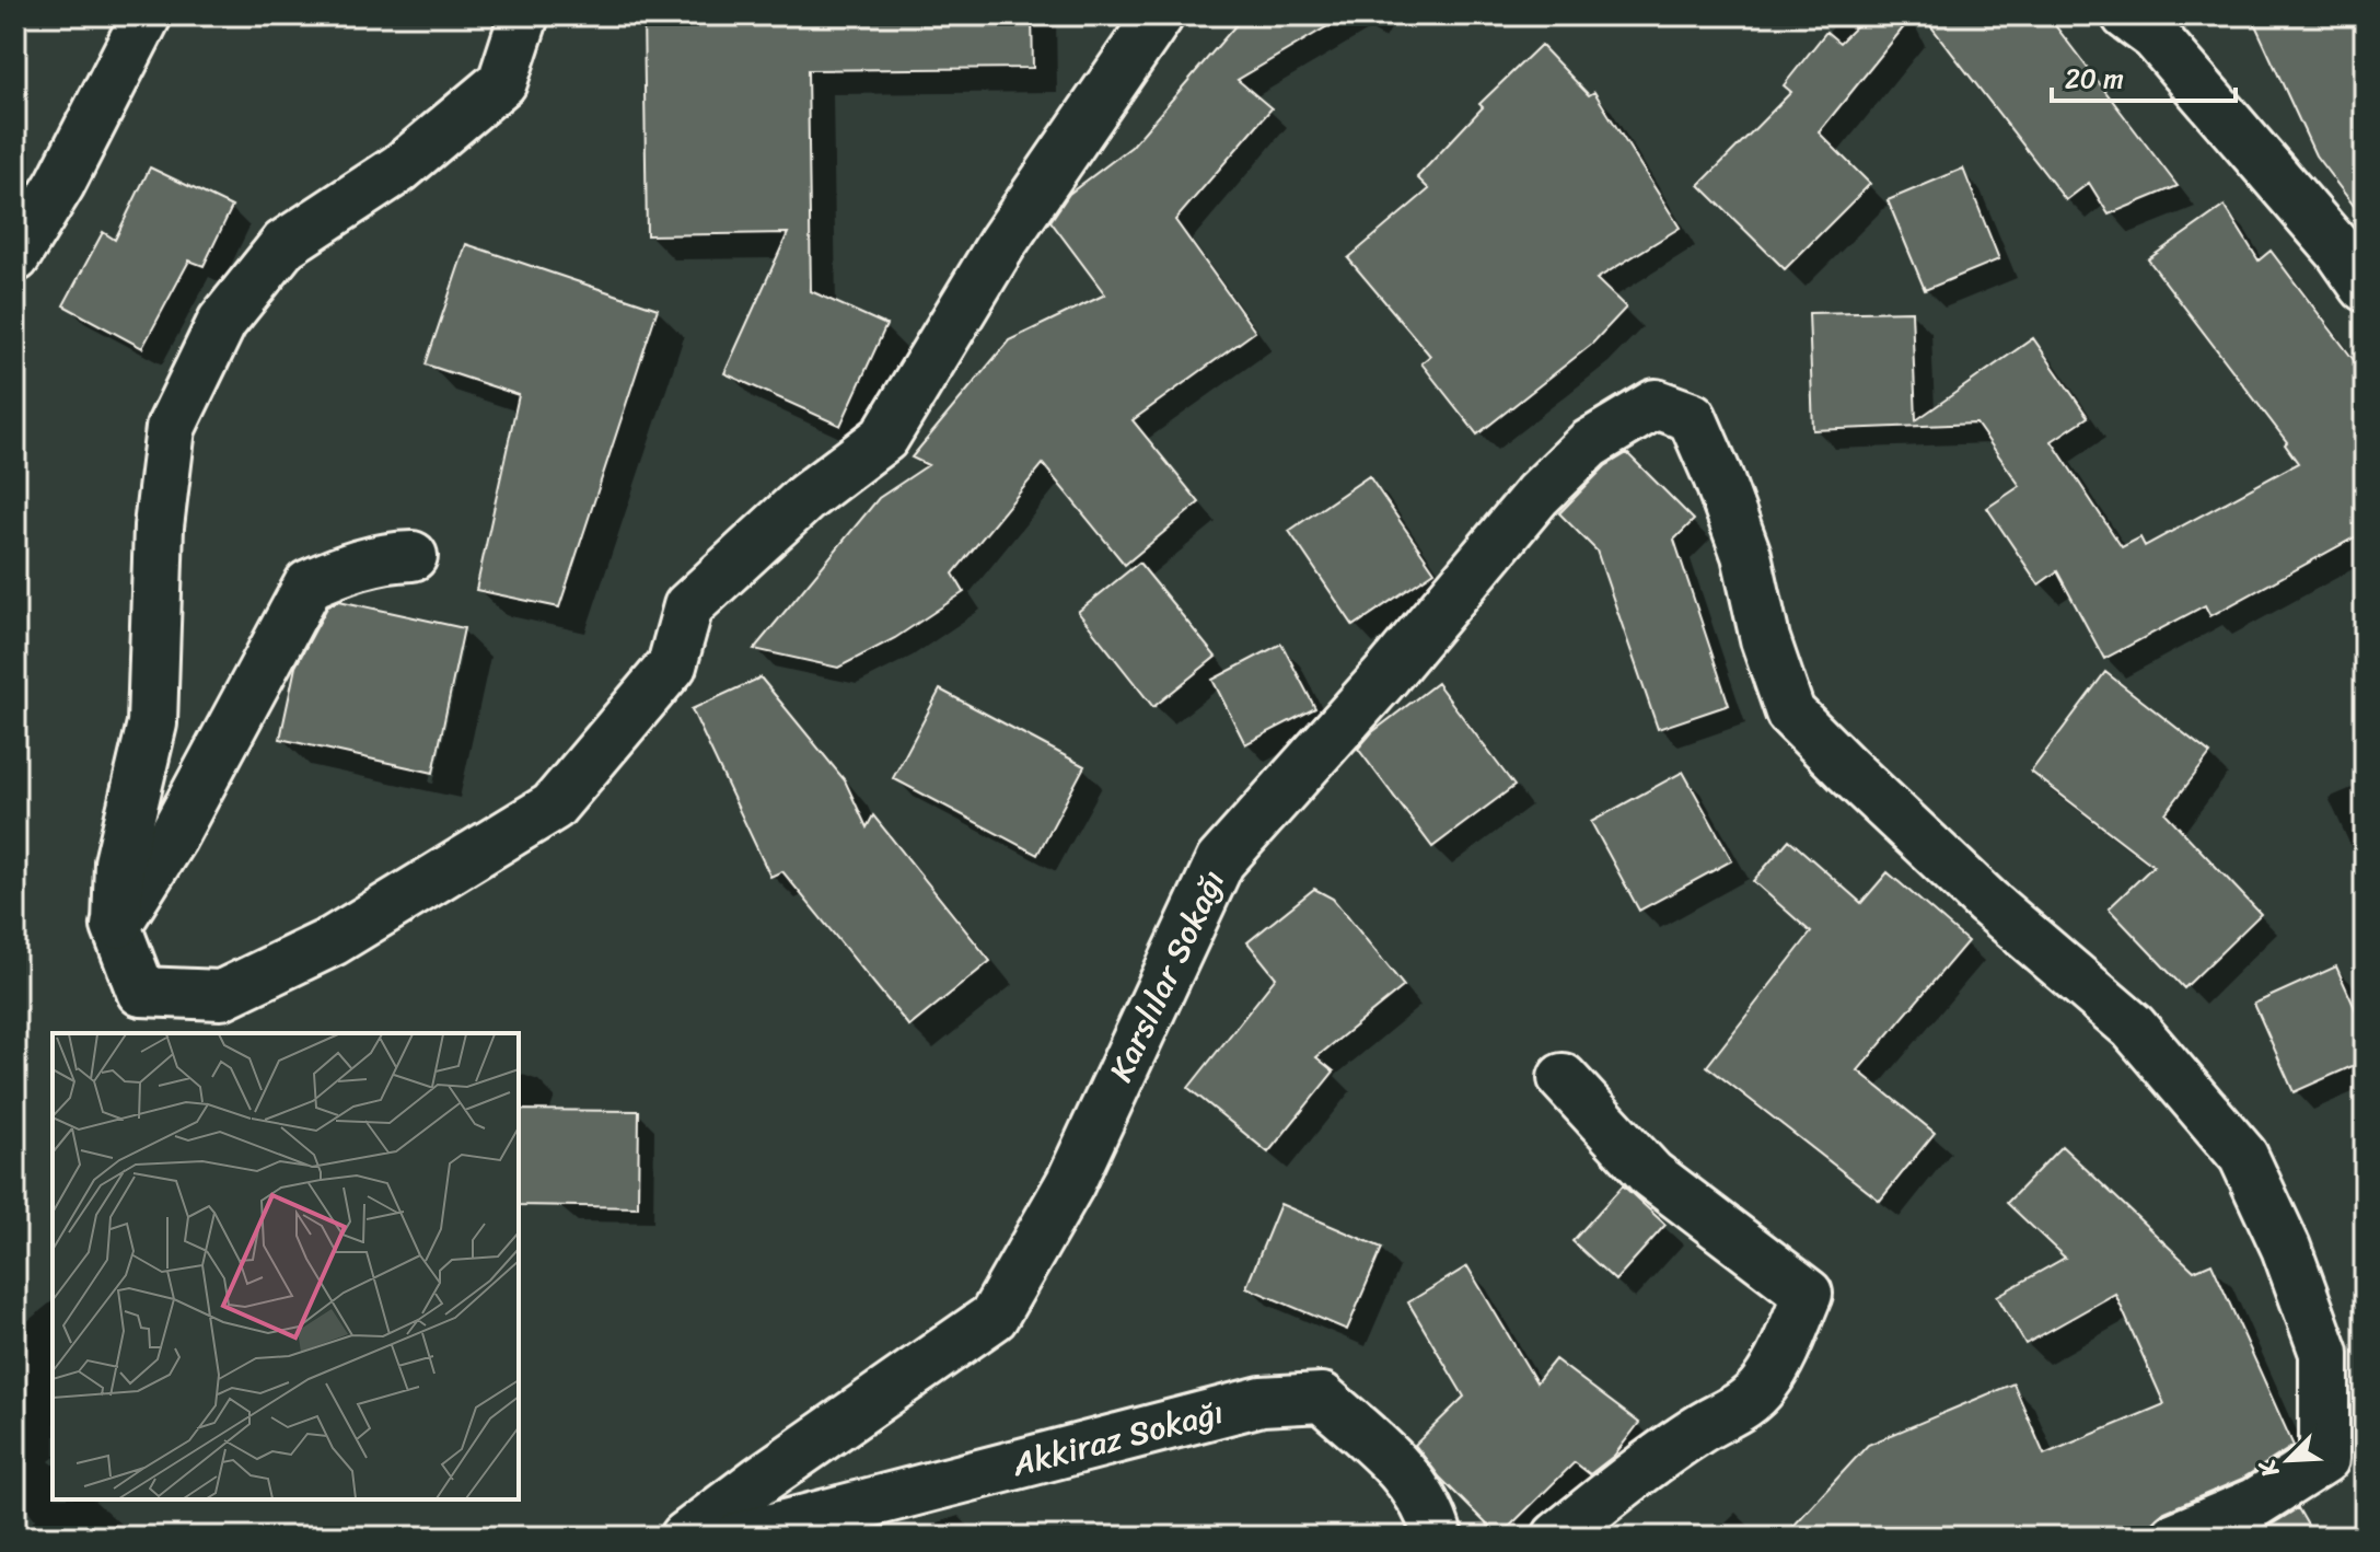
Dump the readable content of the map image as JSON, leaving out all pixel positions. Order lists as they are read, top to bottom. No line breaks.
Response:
{"streets":{"street":["Karslılar Sokağı","Akkiraz Sokağı"]},"scale_bar":"20 m","north":"bottom left"}
